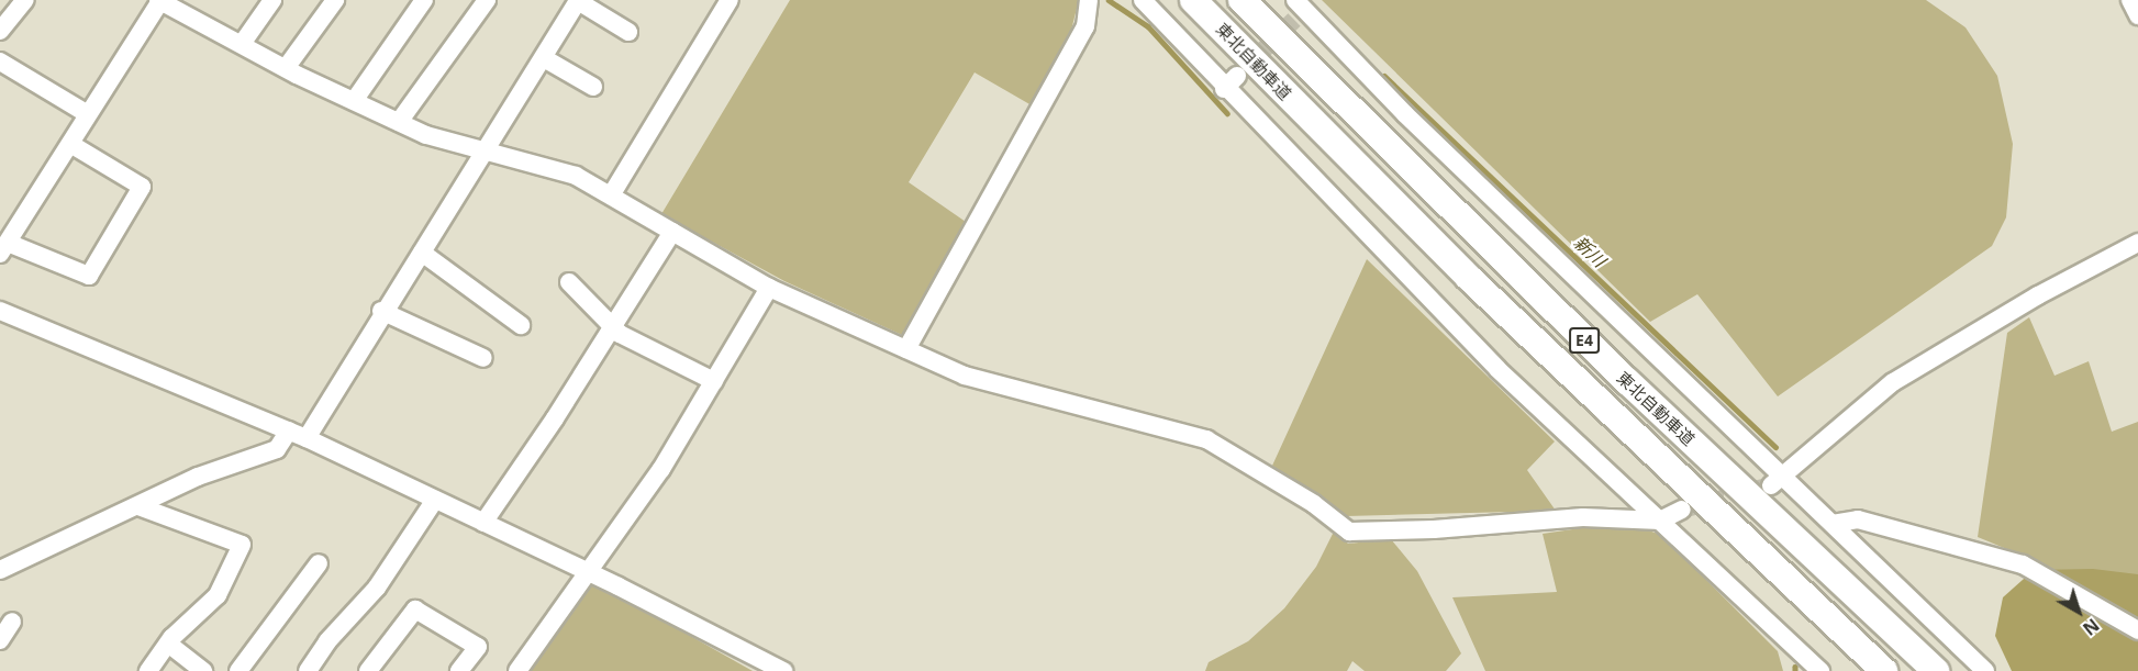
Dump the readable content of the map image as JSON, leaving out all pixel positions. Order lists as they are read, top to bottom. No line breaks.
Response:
{"streets":{"highway":["東北自動車道","E4"]},"water":["新川"],"north":"bottom right"}
